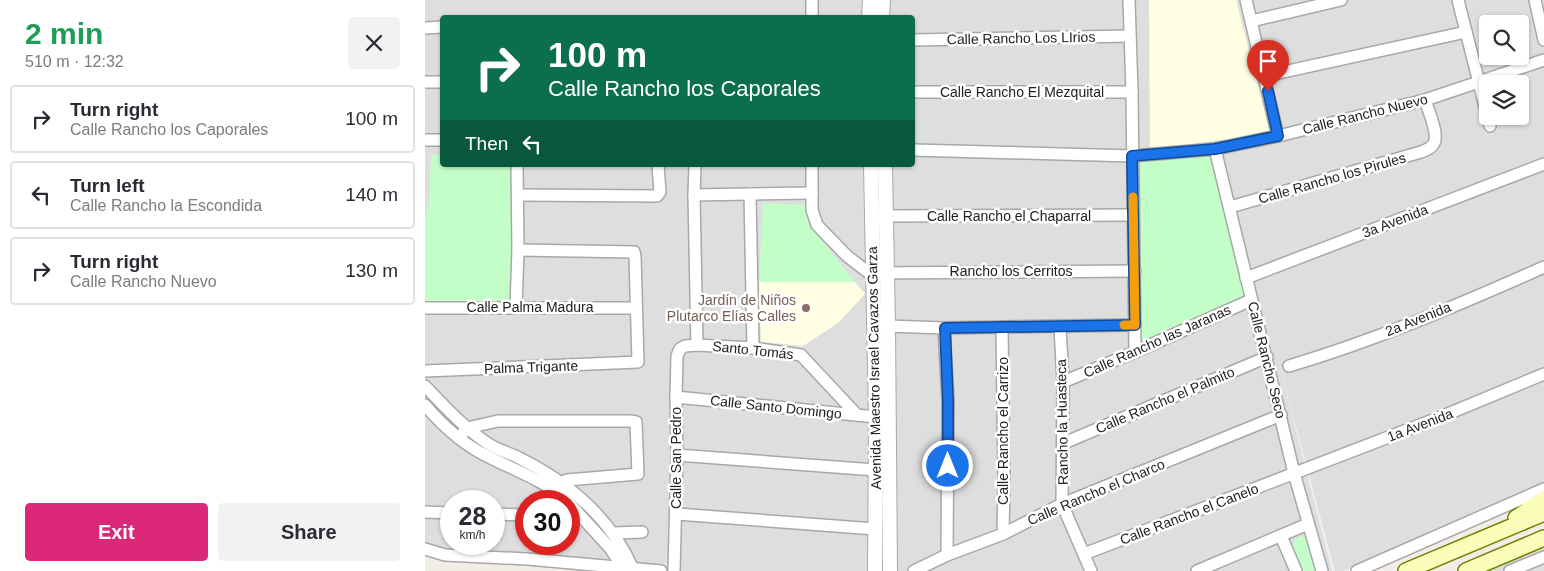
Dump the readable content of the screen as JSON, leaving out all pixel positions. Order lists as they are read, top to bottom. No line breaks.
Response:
{"streets":{"street":["Calle Rancho Los LIrios","Calle Rancho El Mezquital","Calle Rancho Nuevo","Calle Rancho los Pirules","Calle Rancho el Chaparral","3a Avenida","Rancho los Cerritos","Calle Palma Madura","2a Avenida","Calle Rancho las Jaranas","Santo Tomás","Calle Rancho Seco","Palma Trigante","Avenida Maestro Israel Cavazos Garza","Calle Rancho el Palmito","Calle Santo Domingo","Rancho la Huasteca","1a Avenida","Calle Rancho el Carrizo","Calle San Pedro","Calle Rancho el Charco","Calle Rancho el Canelo"]},"crossings":[["Calle Rancho Nuevo","Calle Rancho los Pirules"],["Calle Rancho Nuevo","Calle Rancho Seco"],["Calle Rancho los Pirules","Calle Rancho Seco"],["Calle Rancho el Chaparral","Avenida Maestro Israel Cavazos Garza"],["3a Avenida","Calle Rancho Seco"],["Rancho los Cerritos","Avenida Maestro Israel Cavazos Garza"],["Calle Palma Madura","Palma Trigante"],["Calle Rancho las Jaranas","Calle Rancho Seco"],["Calle Rancho las Jaranas","Rancho la Huasteca"],["Santo Tomás","Calle Santo Domingo"],["Santo Tomás","Calle San Pedro"],["Calle Rancho Seco","Calle Rancho el Palmito"],["Calle Rancho Seco","1a Avenida"],["Calle Rancho Seco","Calle Rancho el Charco"],["Calle Rancho Seco","Calle Rancho el Canelo"],["Avenida Maestro Israel Cavazos Garza","Calle Santo Domingo"],["Calle Rancho el Palmito","Rancho la Huasteca"],["Calle Santo Domingo","Calle San Pedro"],["Rancho la Huasteca","Calle Rancho el Charco"],["Rancho la Huasteca","Calle Rancho el Canelo"],["1a Avenida","Calle Rancho el Canelo"],["Calle Rancho el Carrizo","Calle Rancho el Charco"]],"places":["Jardín de Niños Plutarco Elías Calles"],"page":{"heading":["2 min","510 m · 12:32"],"turn":["100 m","Calle Rancho los Caporales"],"list":[{"name":"Turn right","note":"Calle Rancho los Caporales","value":"100 m"},{"name":"Turn left","note":"Calle Rancho la Escondida","value":"140 m"},{"name":"Turn right","note":"Calle Rancho Nuevo","value":"130 m"}],"then":"Then","speed":"28 km/h","limit":"30","buttons":["Exit","Share"]}}
